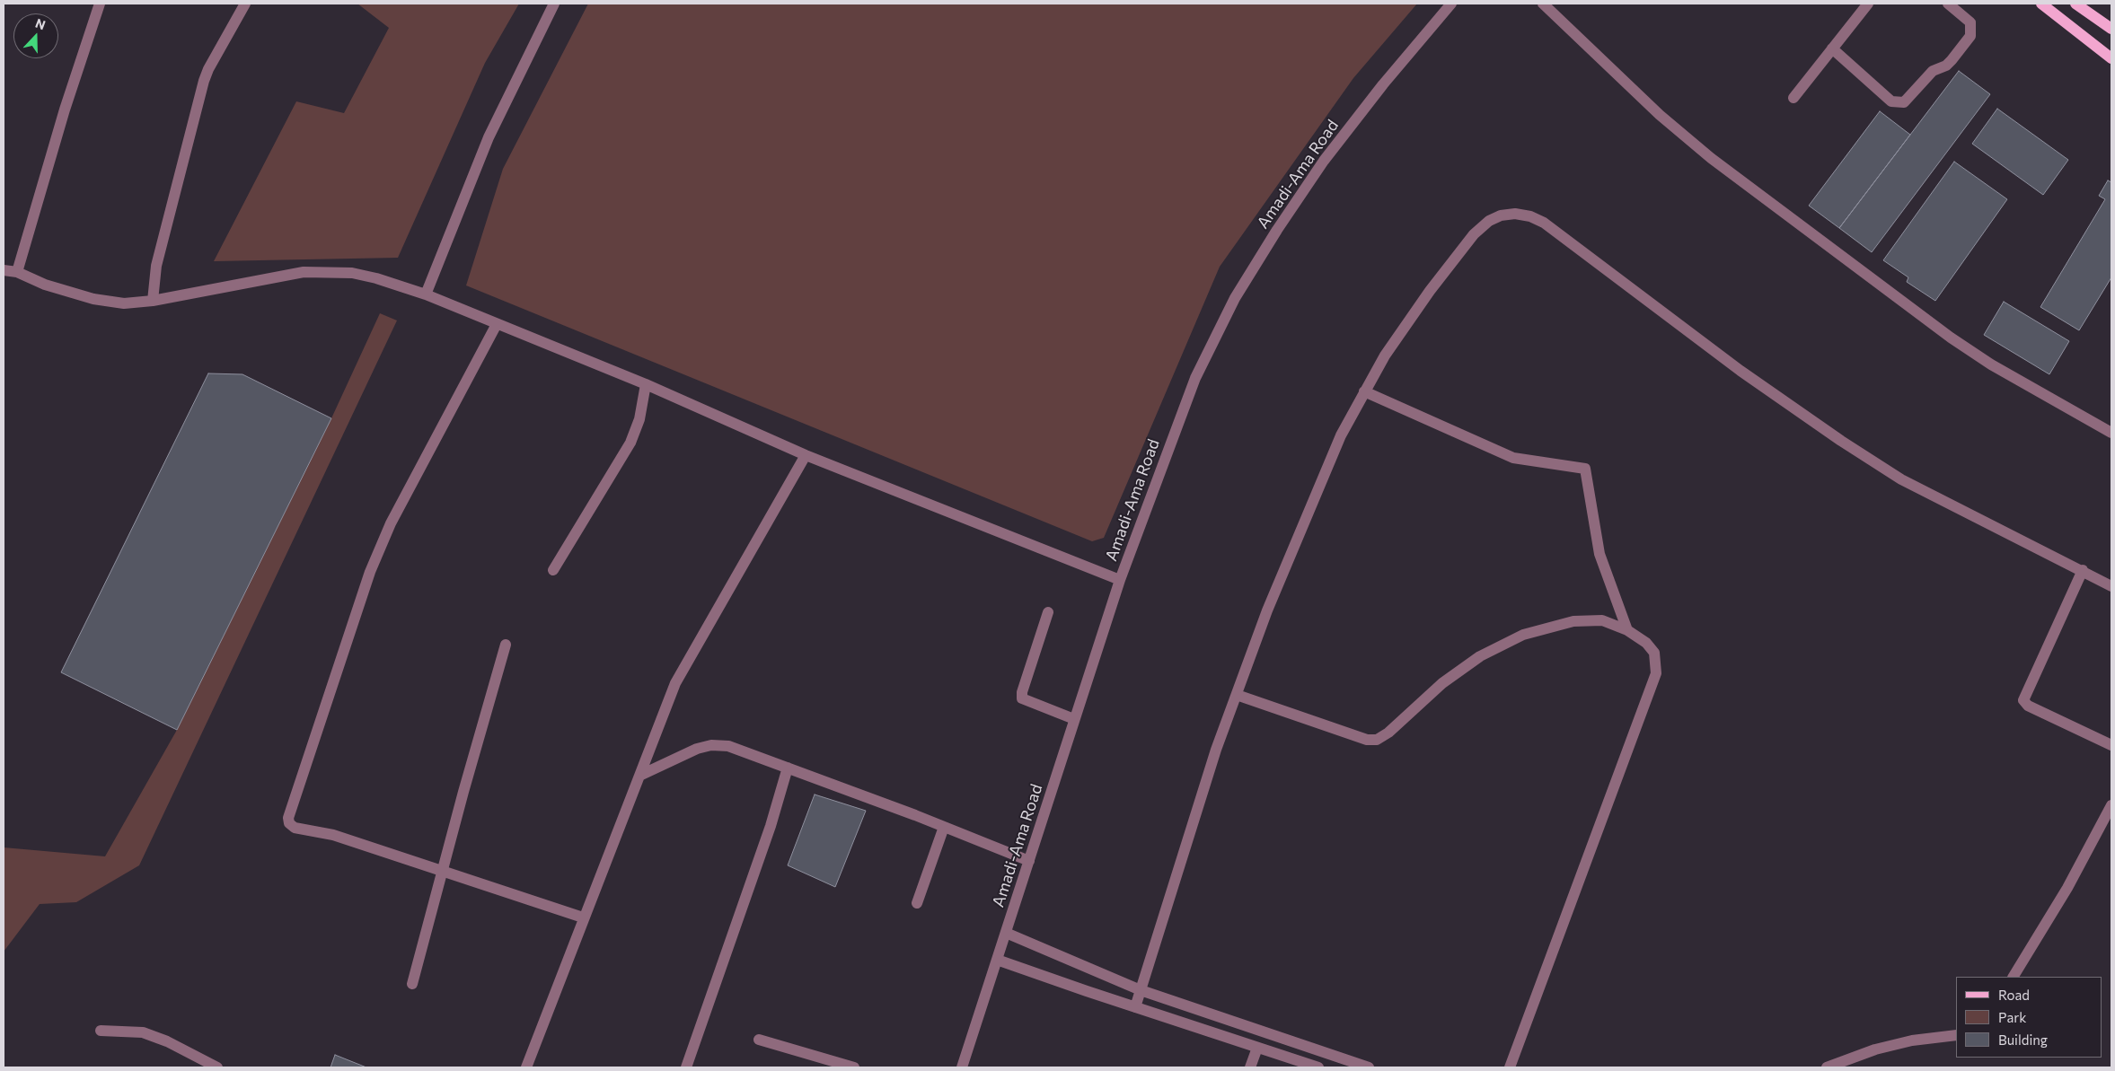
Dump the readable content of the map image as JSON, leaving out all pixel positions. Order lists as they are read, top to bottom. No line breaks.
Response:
{"streets":{"street":["Amadi-Ama Road"]},"legend":["Road","Park","Building"],"north":"top"}
